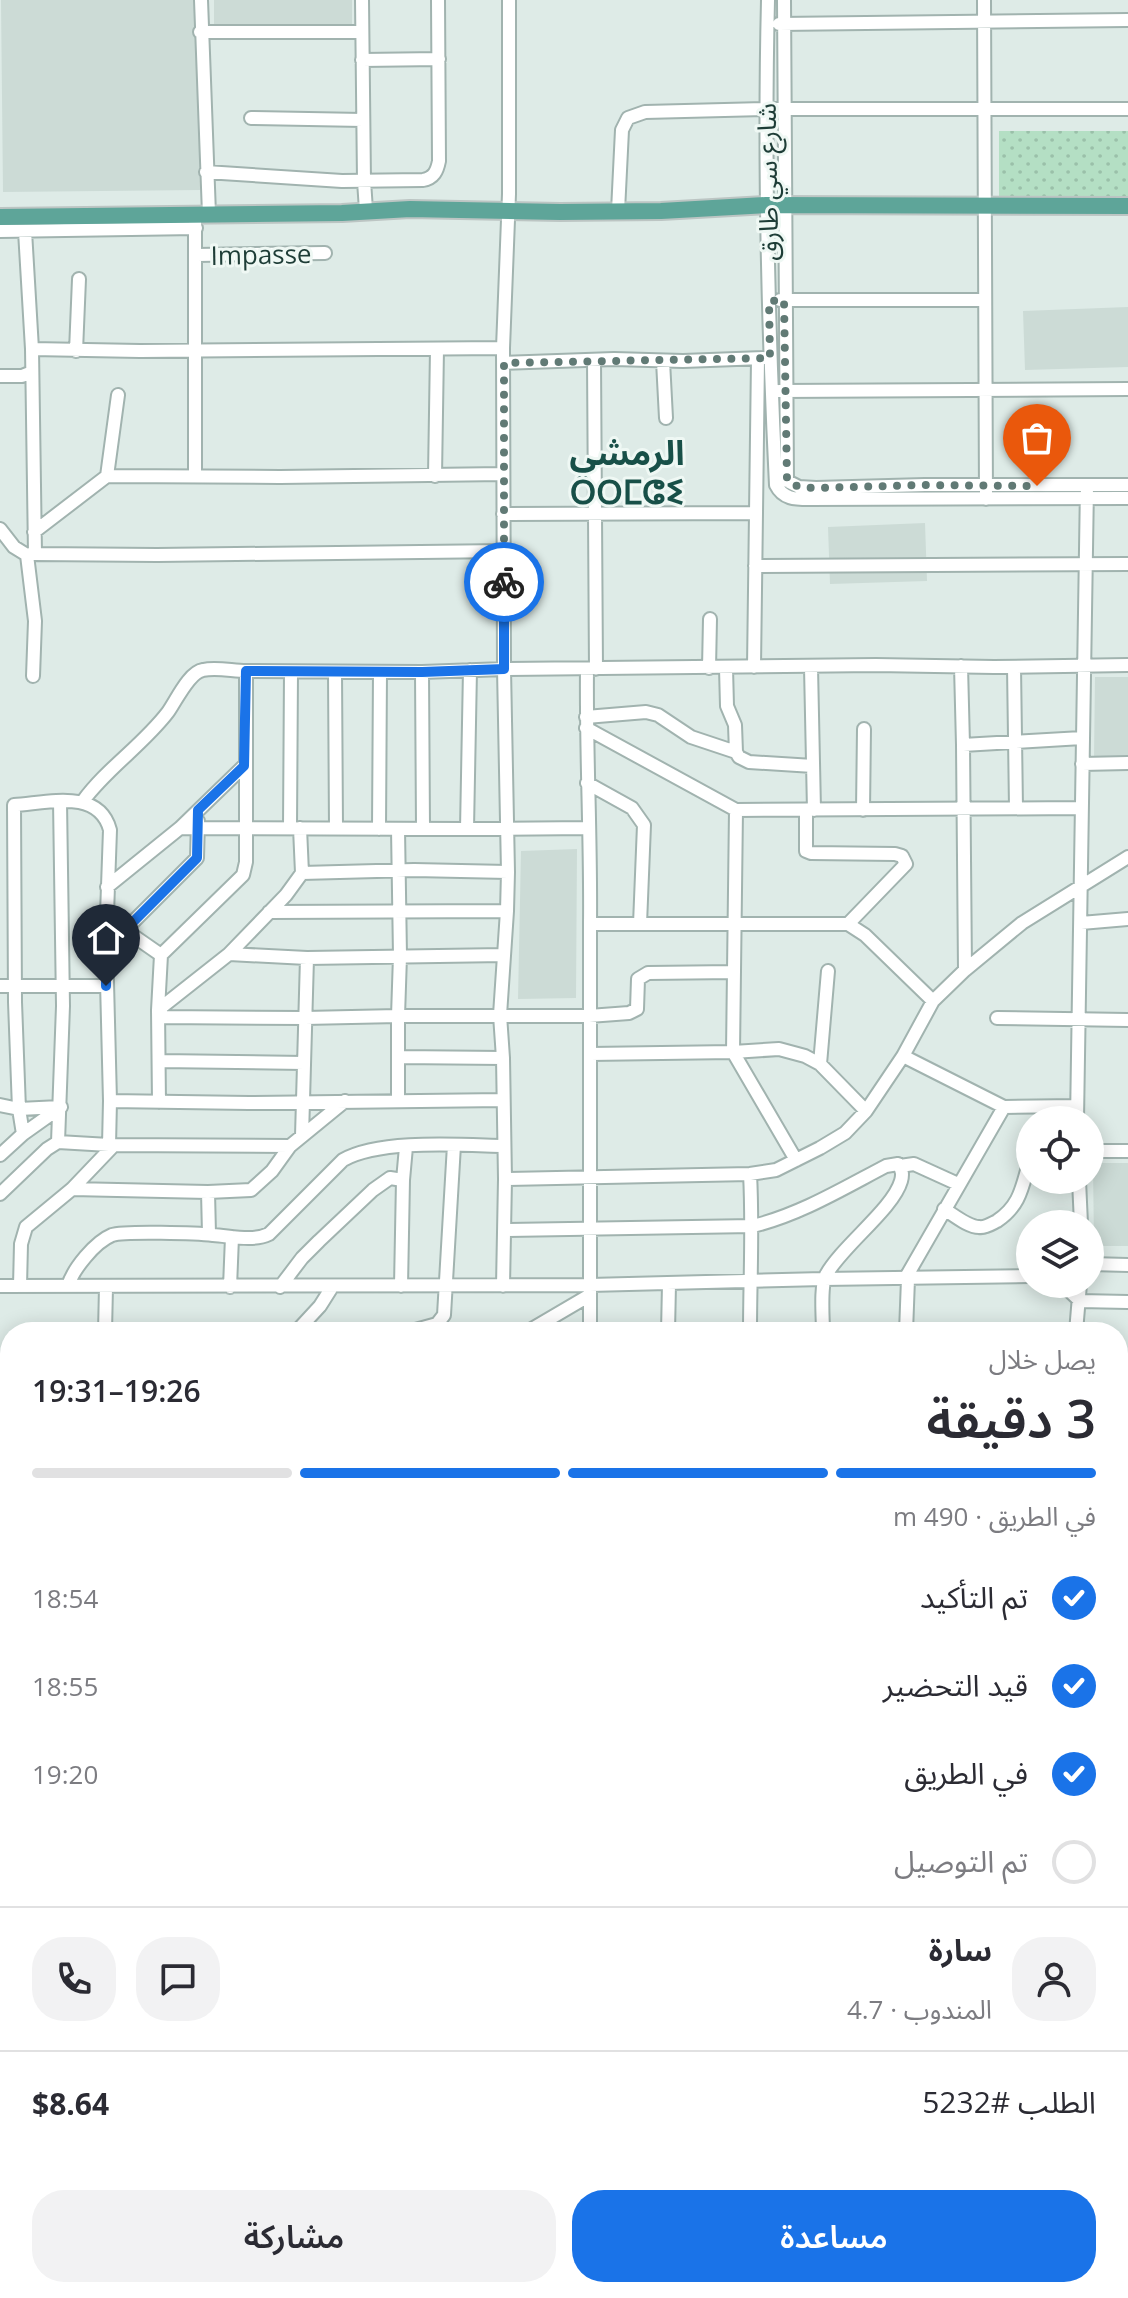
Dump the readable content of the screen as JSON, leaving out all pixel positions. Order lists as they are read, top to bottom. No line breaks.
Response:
{"streets":{"street":["شارع سي طارق","Impasse"]},"districts":["الرمشي ⵔⵔⵎⵛⵉ"],"page":{"heading":["3 دقيقة","يصل خلال","19:26–19:31"],"panel":["سارة","المندوب · 4.7","الطلب #5232","$8.64"],"bar":"في الطريق · 490 m","list":[["تم التأكيد","18:54"],["قيد التحضير","18:55"],["في الطريق","19:20"],"تم التوصيل"],"buttons":["مساعدة","مشاركة"]}}
